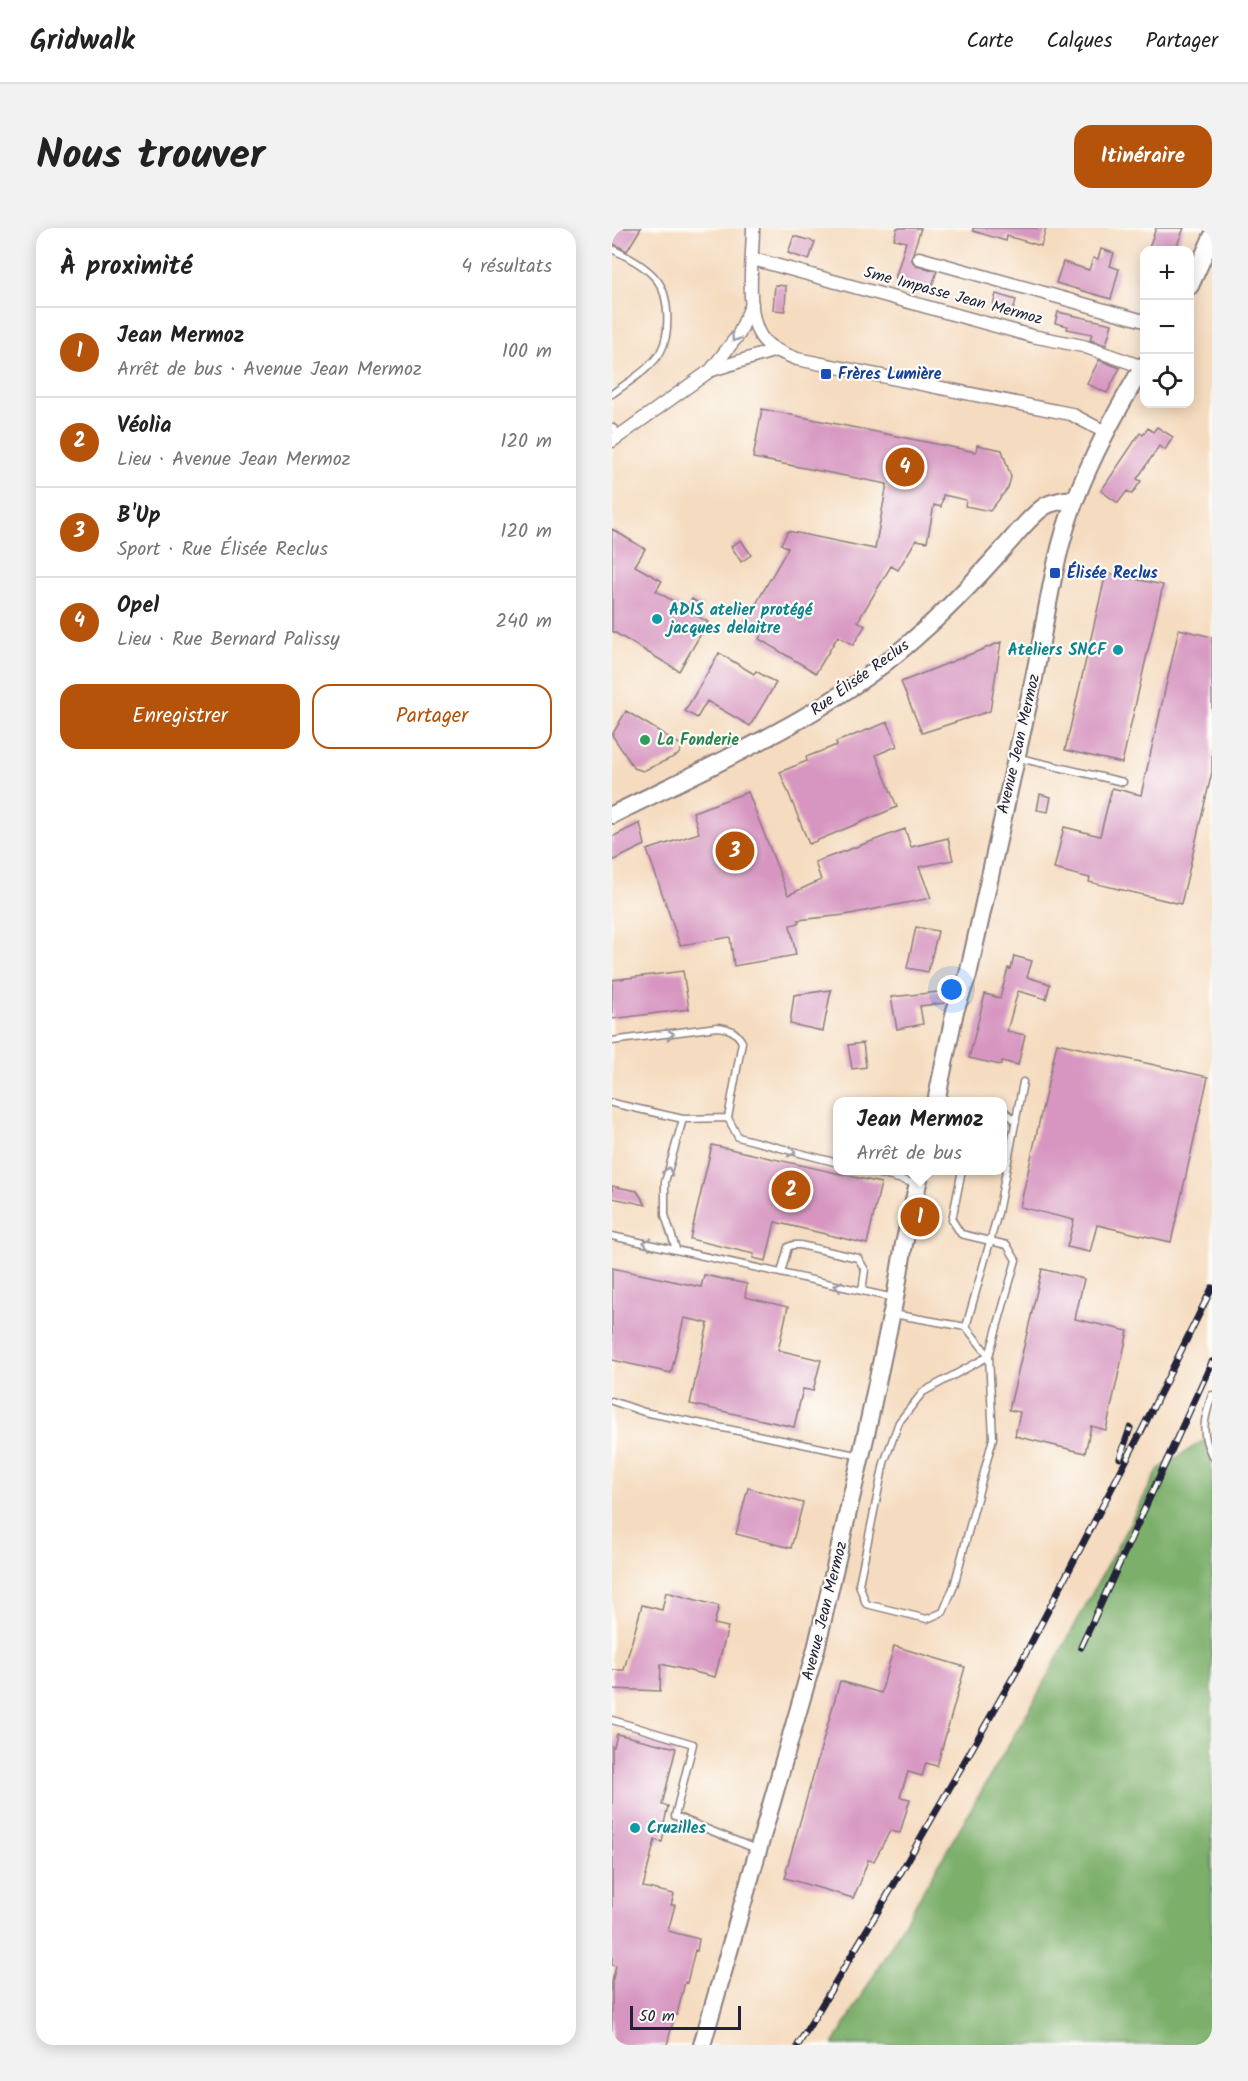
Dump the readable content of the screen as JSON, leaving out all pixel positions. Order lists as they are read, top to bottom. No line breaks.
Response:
{"streets":{"main road":["Rue Élisée Reclus","Avenue Jean Mermoz"],"street":["5me Impasse Jean Mermoz"]},"crossings":[["Rue Élisée Reclus","Avenue Jean Mermoz"]],"places":{"transit":["Frères Lumière","Élisée Reclus"],"other":["ADIS atelier protégé jacques delaitre","Ateliers SNCF","La Fonderie","Cruzilles"]},"scale_bar":"50 m","page":{"header":"Gridwalk","nav":["Carte","Calques","Partager"],"title":"Nous trouver","buttons":["Itinéraire",["Enregistrer","Partager"]],"heading":["À proximité","4 résultats"],"map_buttons":["+","−"],"list":[{"mark":"1","name":"Jean Mermoz","note":"Arrêt de bus · Avenue Jean Mermoz","value":"100 m"},{"mark":"2","name":"Véolia","note":"Lieu · Avenue Jean Mermoz","value":"120 m"},{"mark":"3","name":"B'Up","note":"Sport · Rue Élisée Reclus","value":"120 m"},{"mark":"4","name":"Opel","note":"Lieu · Rue Bernard Palissy","value":"240 m"}],"pins":["4","3","2","1"],"popup":["Jean Mermoz","Arrêt de bus"],"scale":"50 m"}}
